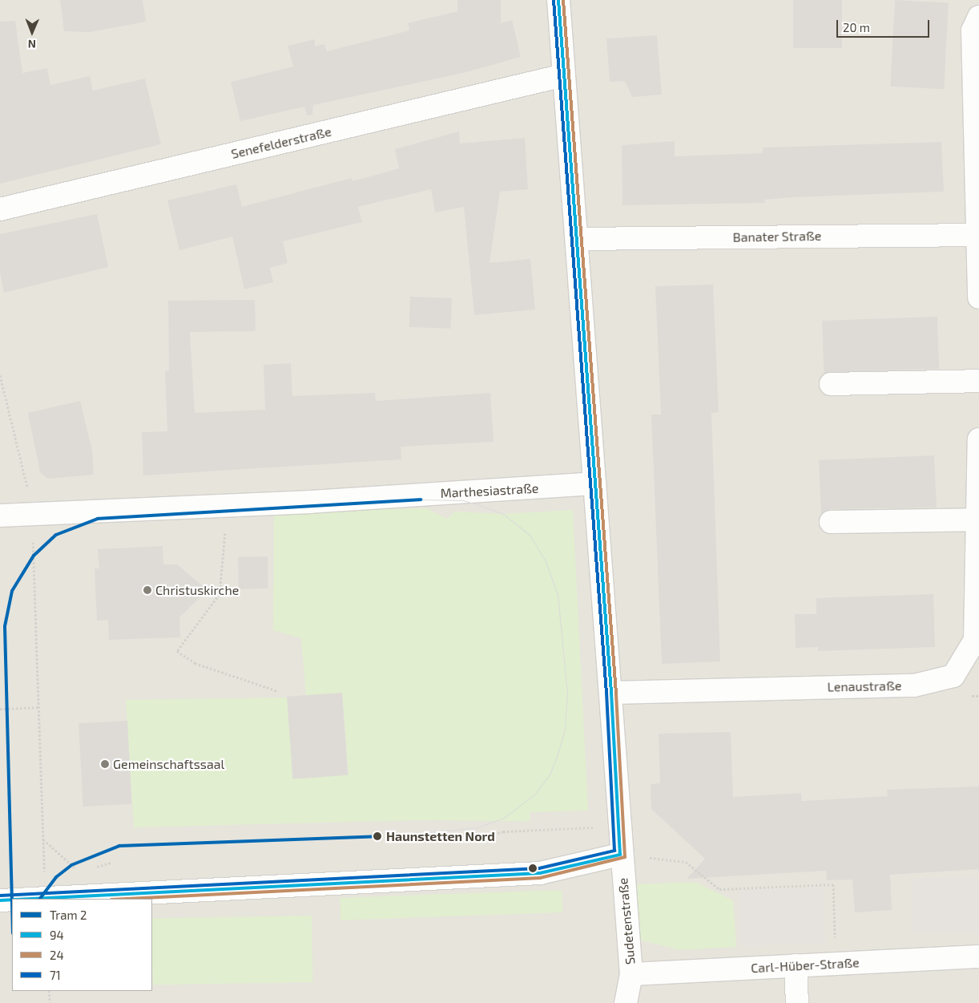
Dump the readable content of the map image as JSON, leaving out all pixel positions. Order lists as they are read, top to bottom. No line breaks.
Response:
{"streets":{"street":["Senefelderstraße","Banater Straße","Marthesiastraße","Lenaustraße","Sudetenstraße","Carl-Hüber-Straße"]},"crossings":[["Senefelderstraße","Sudetenstraße"],["Banater Straße","Sudetenstraße"],["Marthesiastraße","Sudetenstraße"],["Lenaustraße","Sudetenstraße"],["Sudetenstraße","Carl-Hüber-Straße"]],"places":["Christuskirche","Gemeinschaftssaal","Haunstetten Nord"],"lines":["transit line 94","transit line 24","transit line 71","tram line 2"],"legend":["Tram 2","94","24","71"],"scale_bar":"20 m","north":"bottom"}
